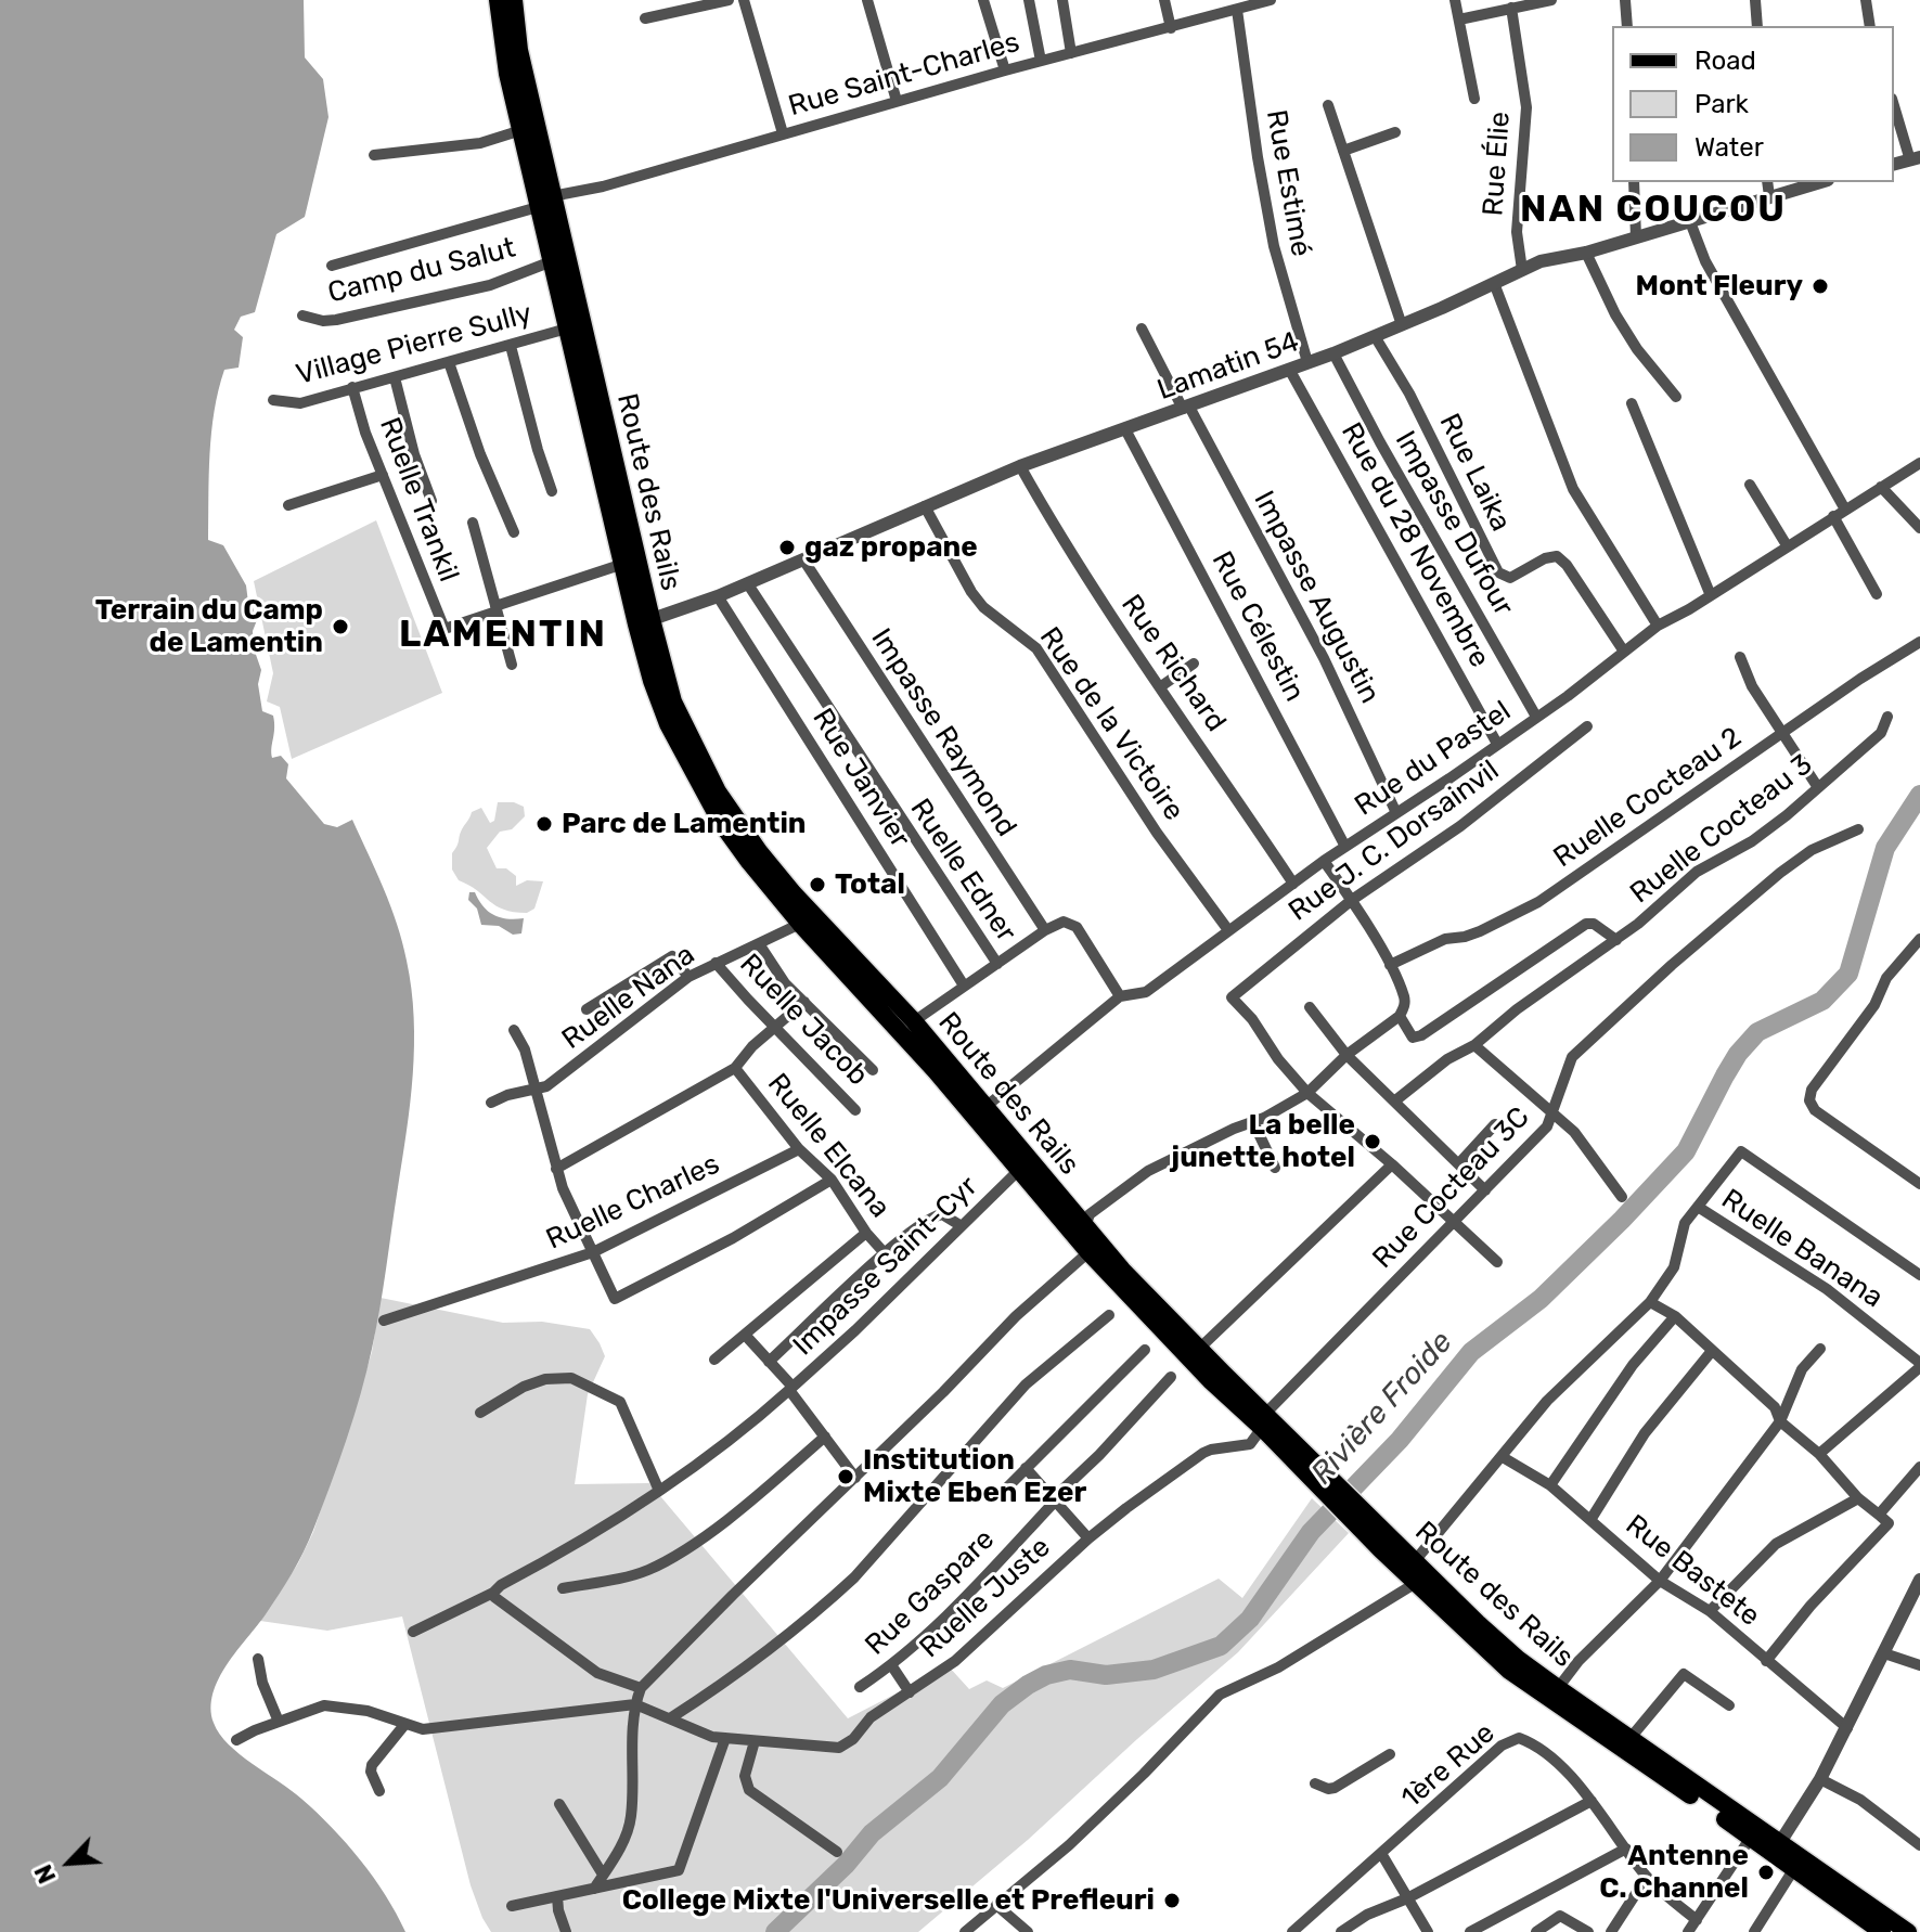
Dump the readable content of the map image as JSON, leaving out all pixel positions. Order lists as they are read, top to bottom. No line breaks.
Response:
{"streets":{"main road":["Route des Rails"],"street":["Rue Saint-Charles","Rue Élie","Rue Estimé","Camp du Salut","Village Pierre Sully","Lamatin 54","Rue Laika","Ruelle Trankil","Impasse Dufour","Rue du 28 Novembre","Impasse Augustin","Rue Célestin","Rue Richard","Rue de la Victoire","Impasse Raymond","Rue du Pastel","Rue Janvier","Ruelle Cocteau 2","Ruelle Cocteau 3","Rue J. C. Dorsainvil","Ruelle Edner","Ruelle Nana","Ruelle Jacob","Ruelle Elcana","Rue Cocteau 3C","Ruelle Charles","Ruelle Banana","Impasse Saint-Cyr","Rue Bastete","Rue Gaspare","Ruelle Juste","1ère Rue"]},"crossings":[["Rue Saint-Charles","Rue Estimé"],["Rue Saint-Charles","Route des Rails"],["Rue Élie","Lamatin 54"],["Rue Estimé","Lamatin 54"],["Camp du Salut","Route des Rails"],["Village Pierre Sully","Route des Rails"],["Village Pierre Sully","Ruelle Trankil"],["Lamatin 54","Rue Laika"],["Lamatin 54","Route des Rails"],["Lamatin 54","Impasse Dufour"],["Lamatin 54","Rue du 28 Novembre"],["Lamatin 54","Impasse Augustin"],["Lamatin 54","Rue Célestin"],["Lamatin 54","Rue Richard"],["Lamatin 54","Rue de la Victoire"],["Lamatin 54","Impasse Raymond"],["Lamatin 54","Rue Janvier"],["Lamatin 54","Ruelle Edner"],["Rue Laika","Rue du Pastel"],["Route des Rails","Rue du Pastel"],["Route des Rails","Ruelle Nana"],["Route des Rails","Rue Cocteau 3C"],["Route des Rails","Impasse Saint-Cyr"],["Route des Rails","Ruelle Juste"],["Impasse Dufour","Rue du Pastel"],["Rue du 28 Novembre","Rue du Pastel"],["Impasse Augustin","Rue du Pastel"],["Rue Célestin","Rue du Pastel"],["Rue Richard","Rue du Pastel"],["Rue de la Victoire","Rue du Pastel"],["Ruelle Nana","Ruelle Jacob"],["Ruelle Elcana","Ruelle Charles"],["Rue Cocteau 3C","Ruelle Juste"]],"districts":["NAN COUCOU","LAMENTIN"],"water":["Rivière Froide"],"places":["Mont Fleury","gaz propane","Terrain du Camp de Lamentin","Parc de Lamentin","Total","La belle junette hotel","Institution Mixte Eben Ezer","Antenne C. Channel","College Mixte l'Universelle et Prefleuri"],"legend":["Road","Park","Water"],"north":"bottom left"}
